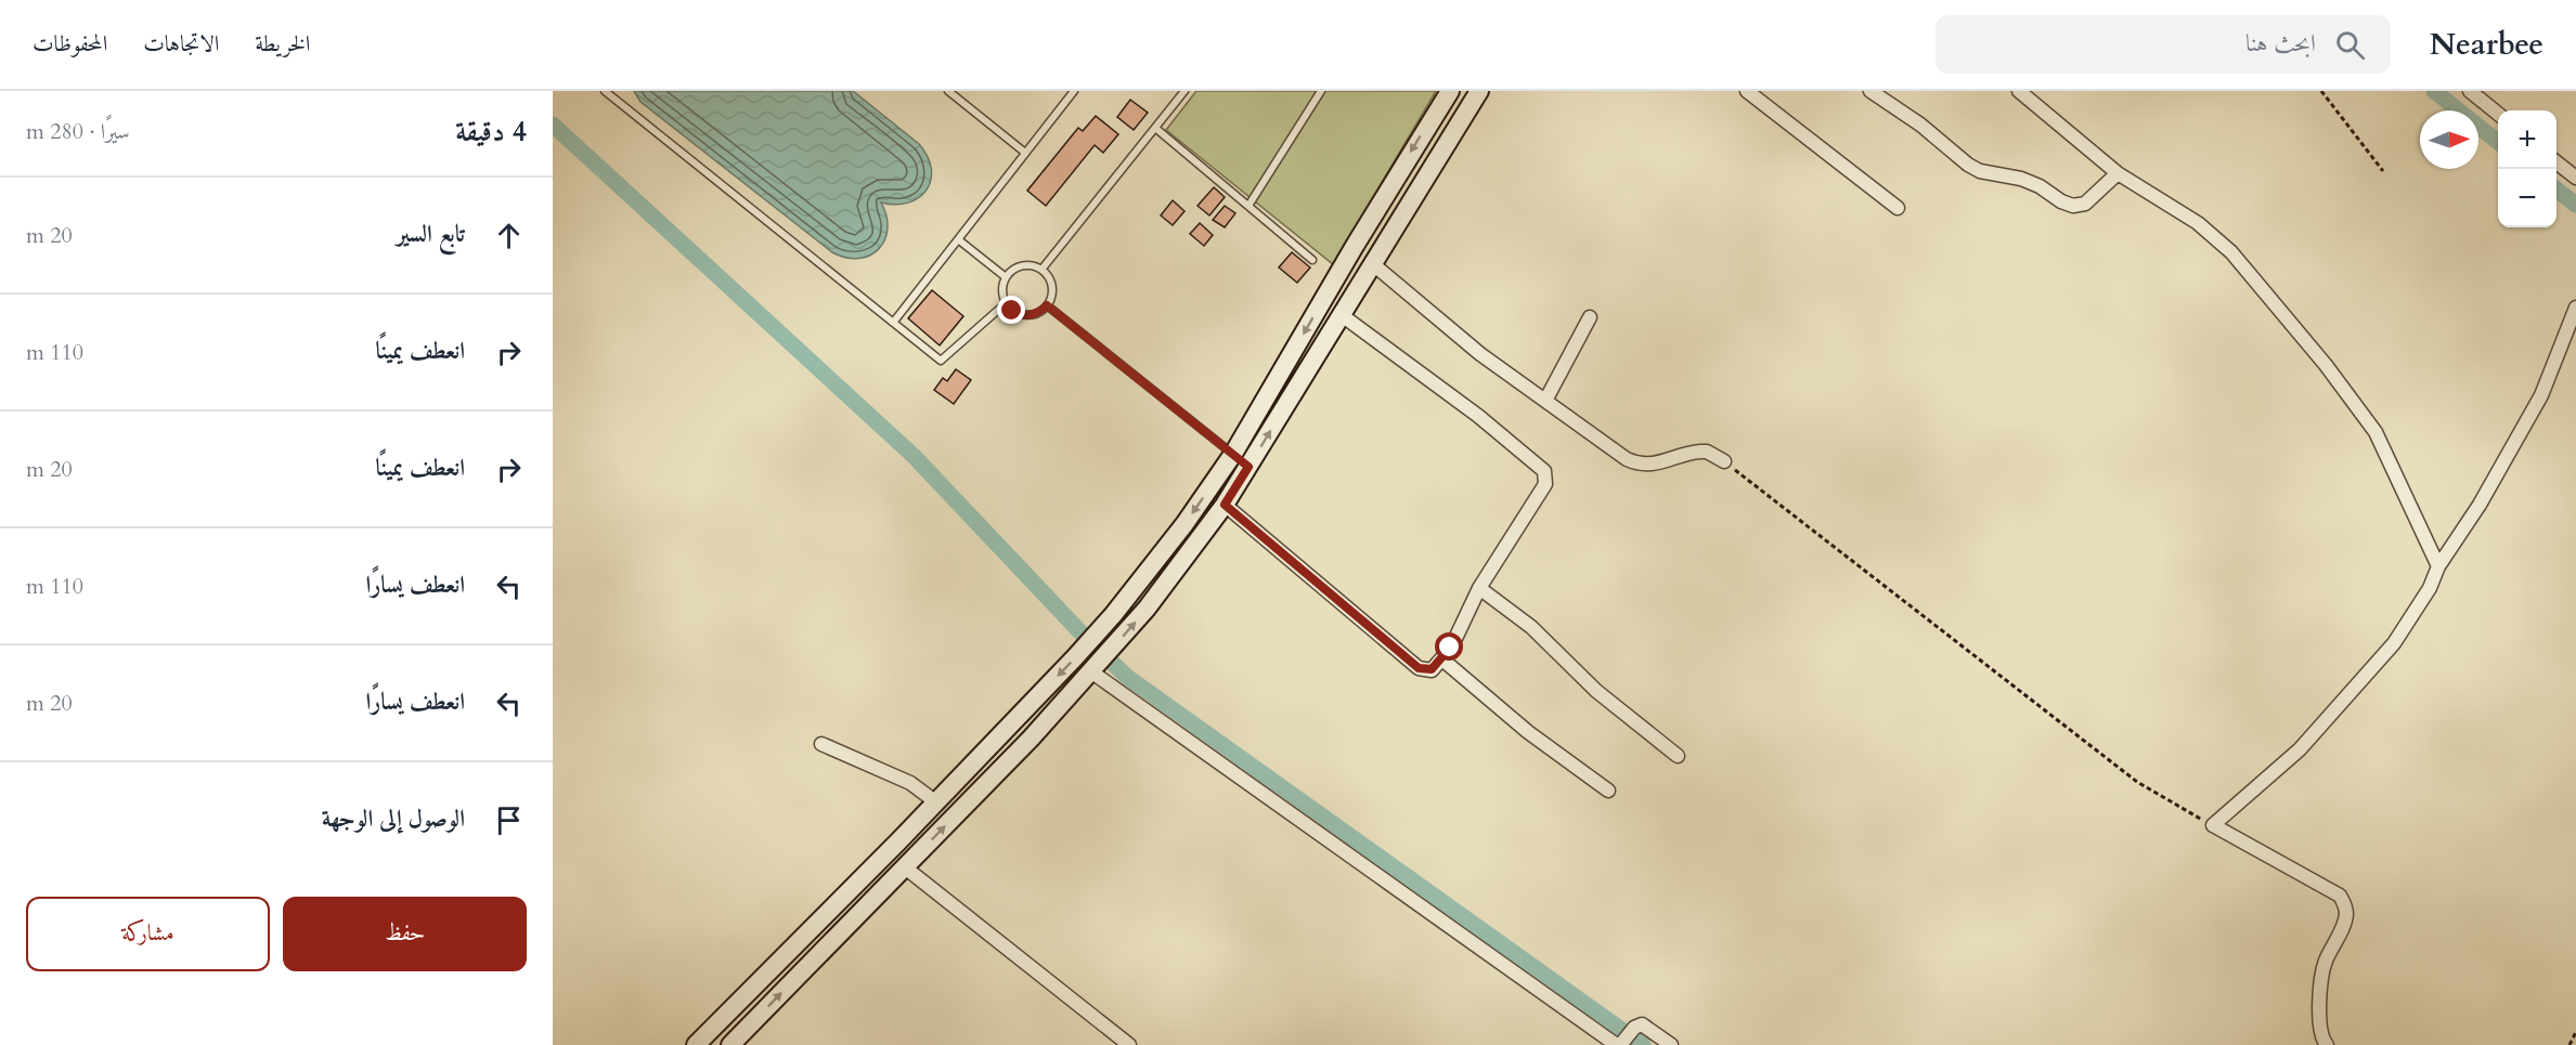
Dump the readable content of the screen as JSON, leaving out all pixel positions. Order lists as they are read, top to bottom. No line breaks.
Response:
{"north":"right","page":{"header":"Nearbee","search":"ابحث هنا","nav":["الخريطة","الاتجاهات","المحفوظات"],"heading":["4 دقيقة","سيرًا · 280 m"],"map_buttons":["+","−"],"list":[["تابع السير","20 m"],["انعطف يمينًا","110 m"],["انعطف يمينًا","20 m"],["انعطف يسارًا","110 m"],["انعطف يسارًا","20 m"],"الوصول إلى الوجهة"],"buttons":["حفظ","مشاركة"]}}
